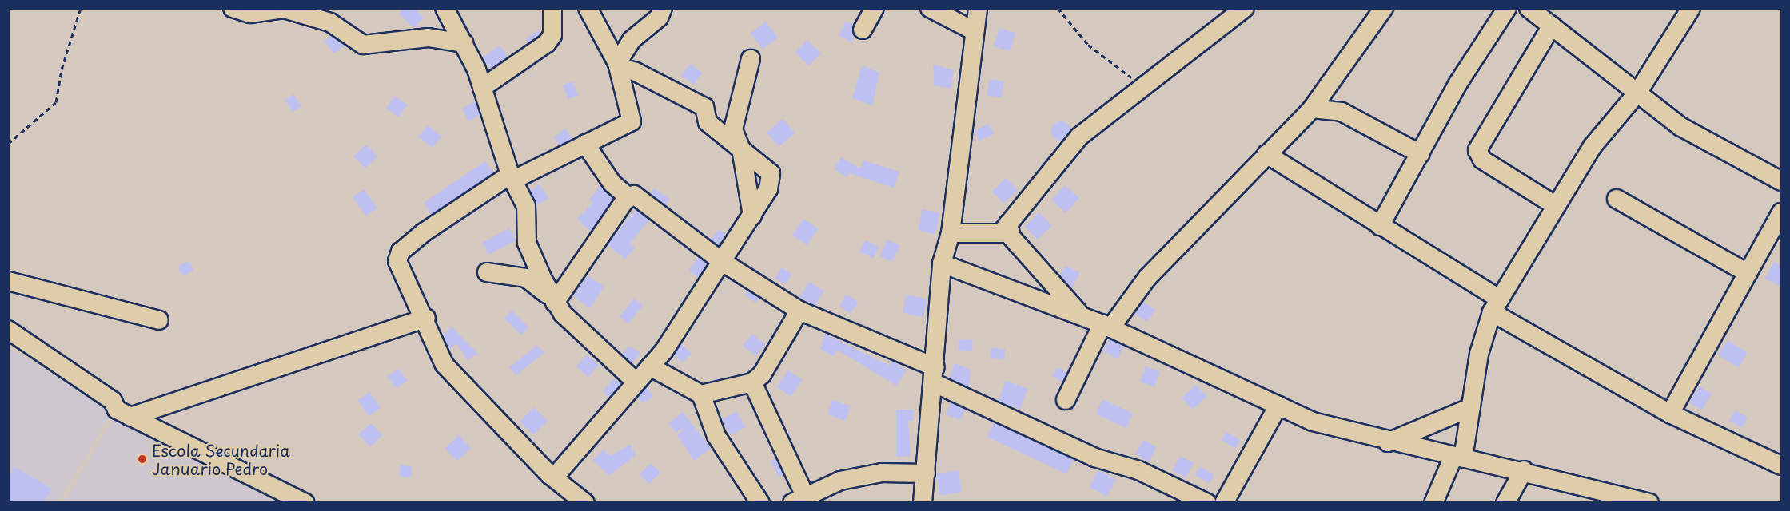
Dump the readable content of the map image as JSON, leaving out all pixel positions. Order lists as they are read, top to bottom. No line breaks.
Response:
{"places":["Escola Secundaria Januario Pedro"]}
